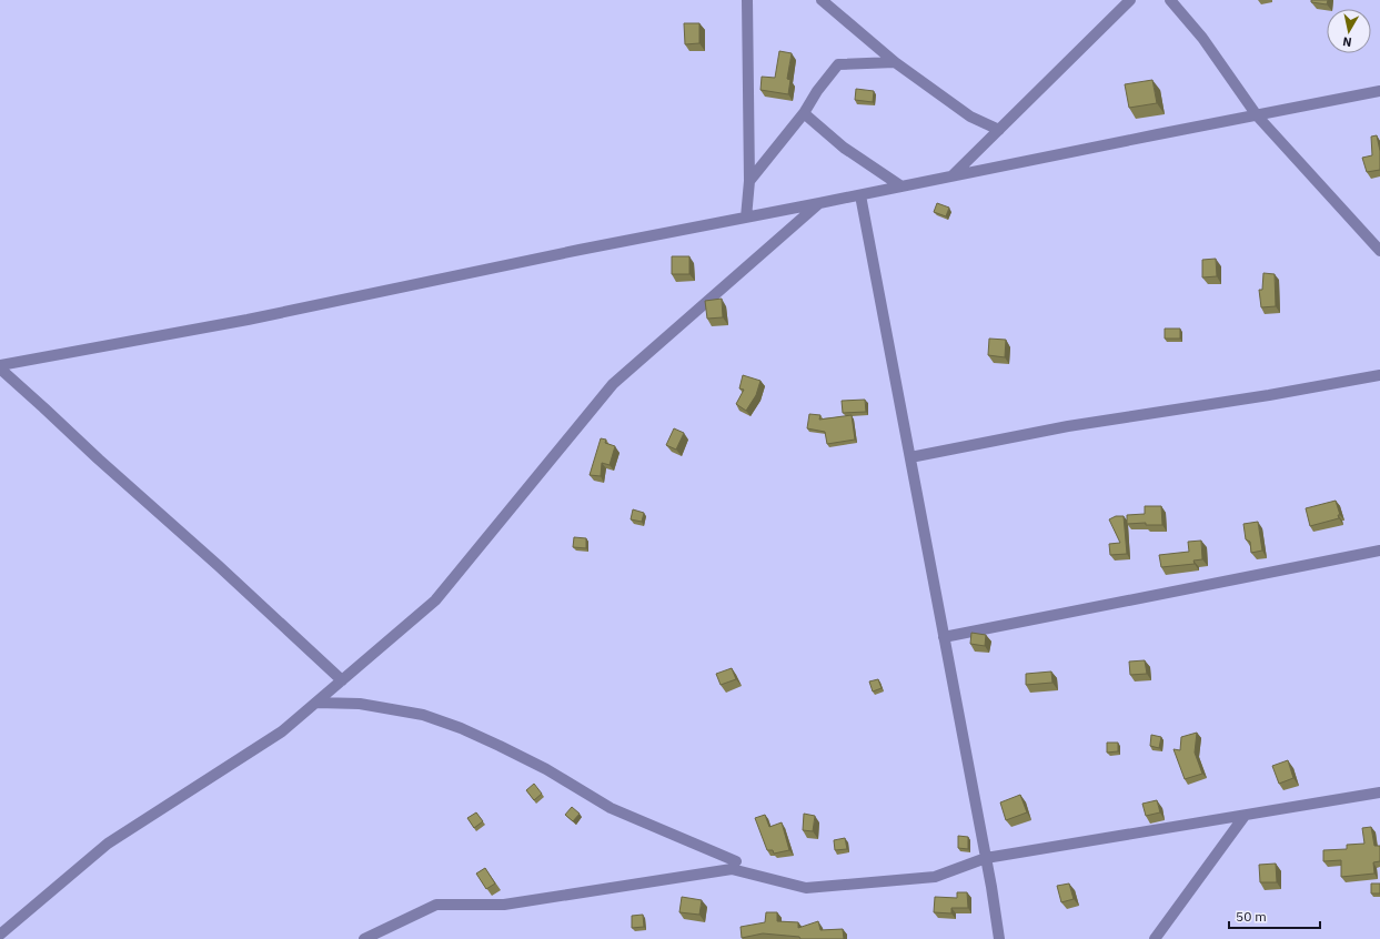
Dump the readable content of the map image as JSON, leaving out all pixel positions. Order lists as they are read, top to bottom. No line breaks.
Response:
{"scale_bar":"50 m","north":"bottom"}
